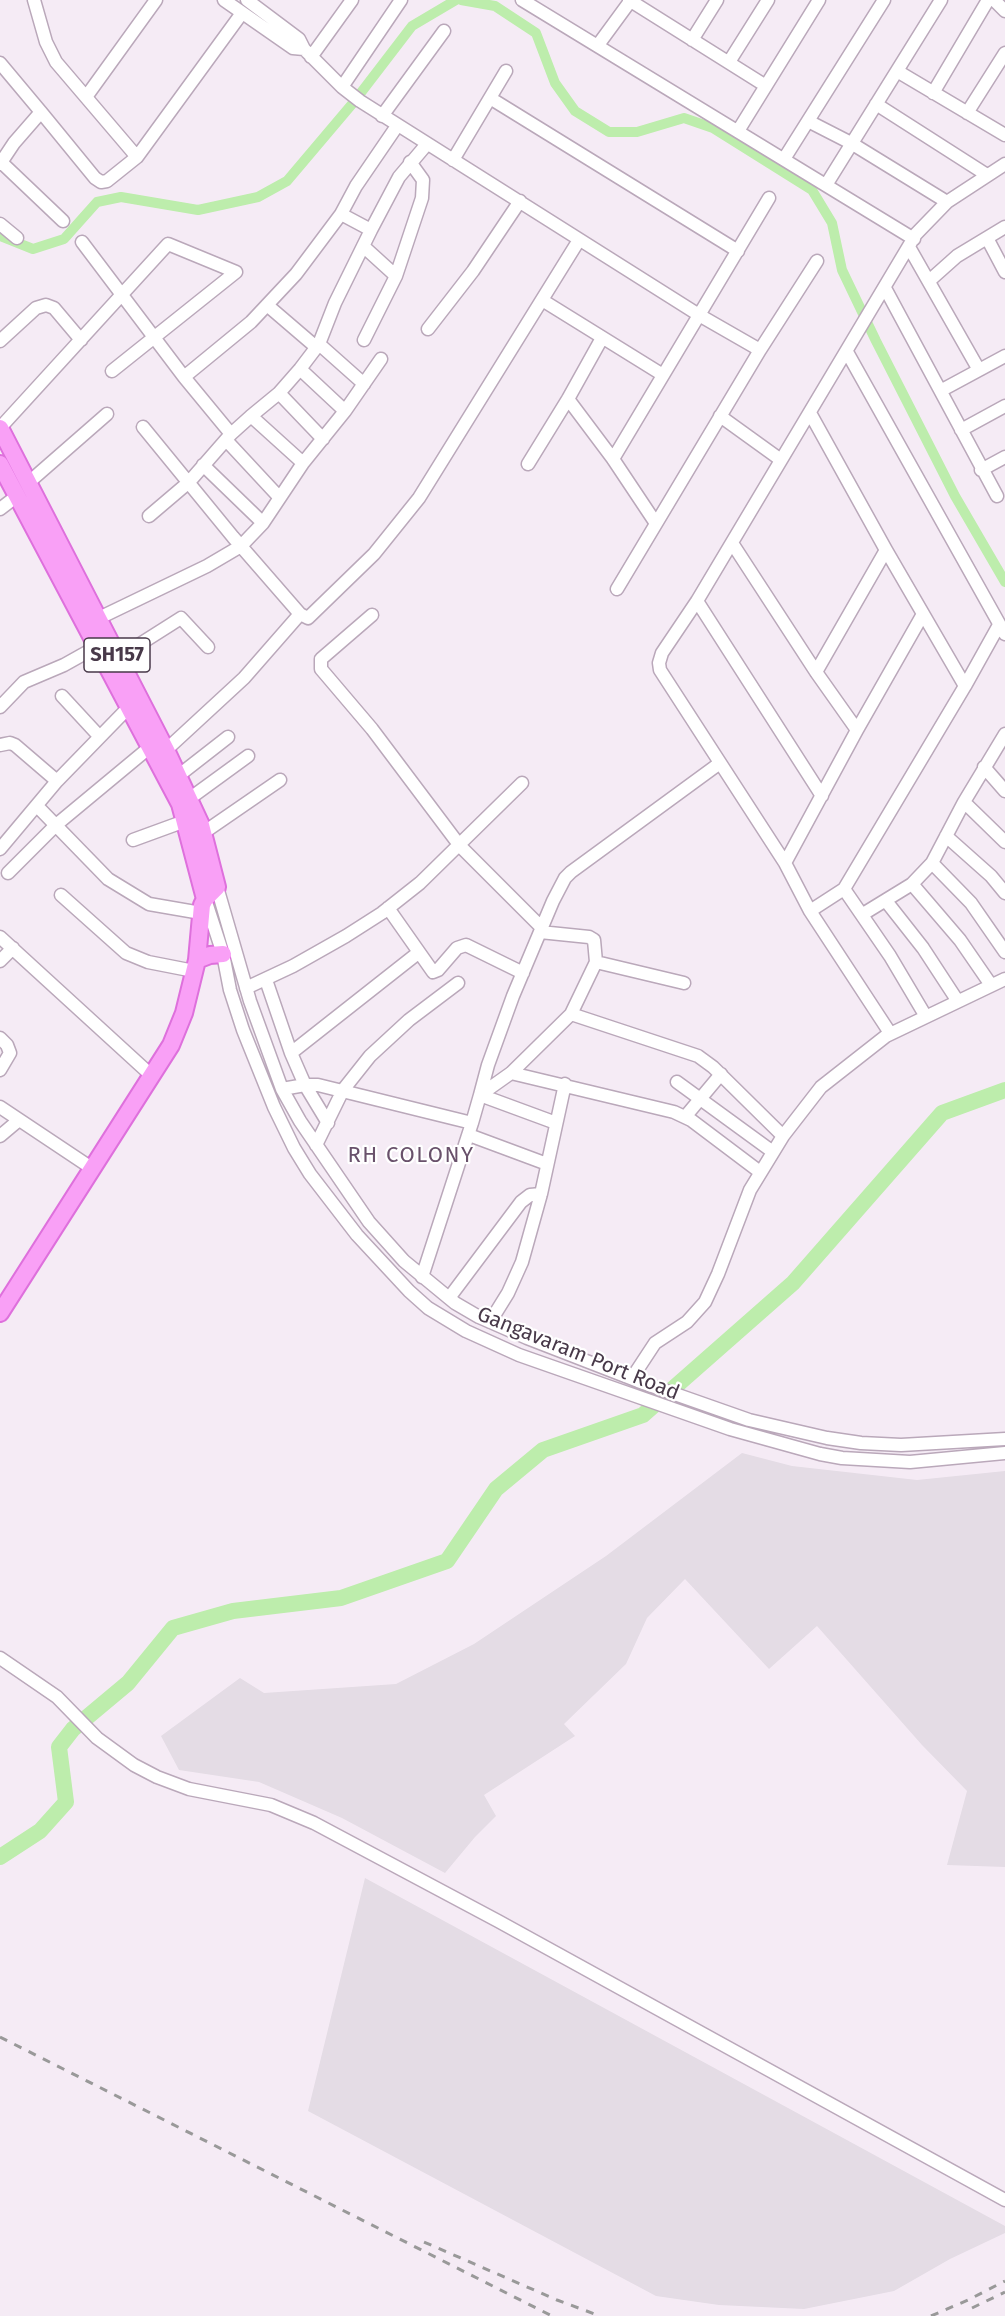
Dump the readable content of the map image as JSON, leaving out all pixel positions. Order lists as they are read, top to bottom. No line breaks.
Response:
{"streets":{"main road":["SH157"],"street":["Gangavaram Port Road"]},"crossings":[["SH157","Gangavaram Port Road"]],"districts":["RH COLONY"]}
